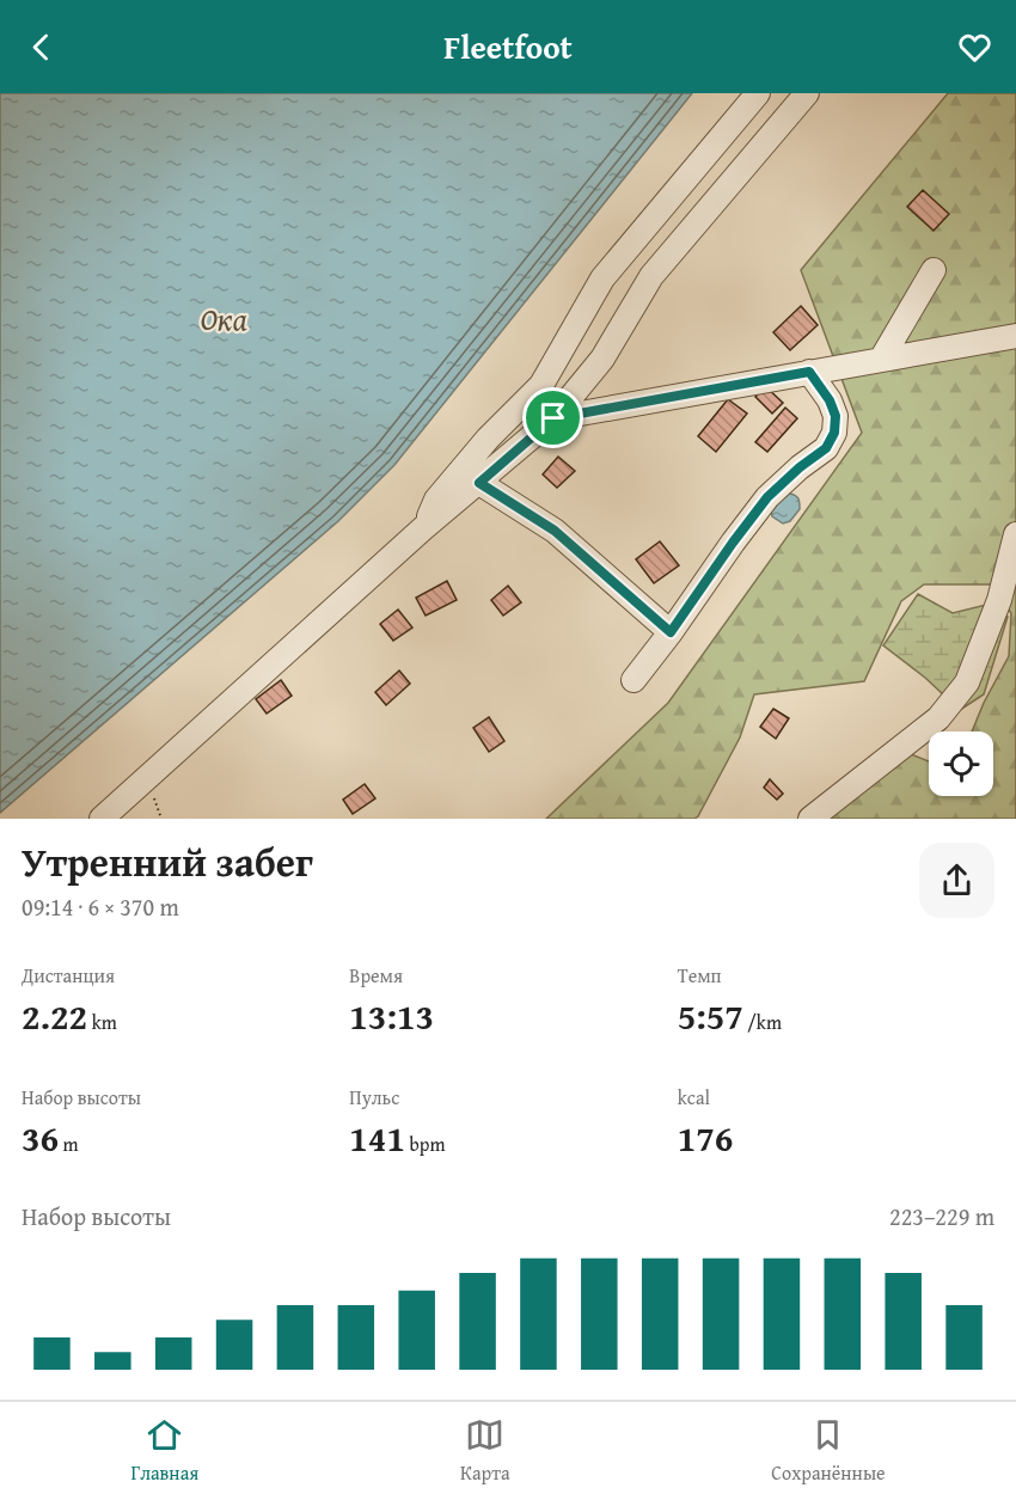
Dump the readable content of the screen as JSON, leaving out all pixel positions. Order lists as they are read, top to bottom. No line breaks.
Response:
{"water":["Ока"],"page":{"header":"Fleetfoot","heading":["Утренний забег","09:14 · 6 × 370 m"],"stats":[["Дистанция","2.22 km"],["Время","13:13"],["Темп","5:57 /km"],["Набор высоты","36 m"],["Пульс","141 bpm"],["kcal","176"]],"chart":["Набор высоты","223–229 m"],"tabs":["Главная","Карта","Сохранённые"]}}
